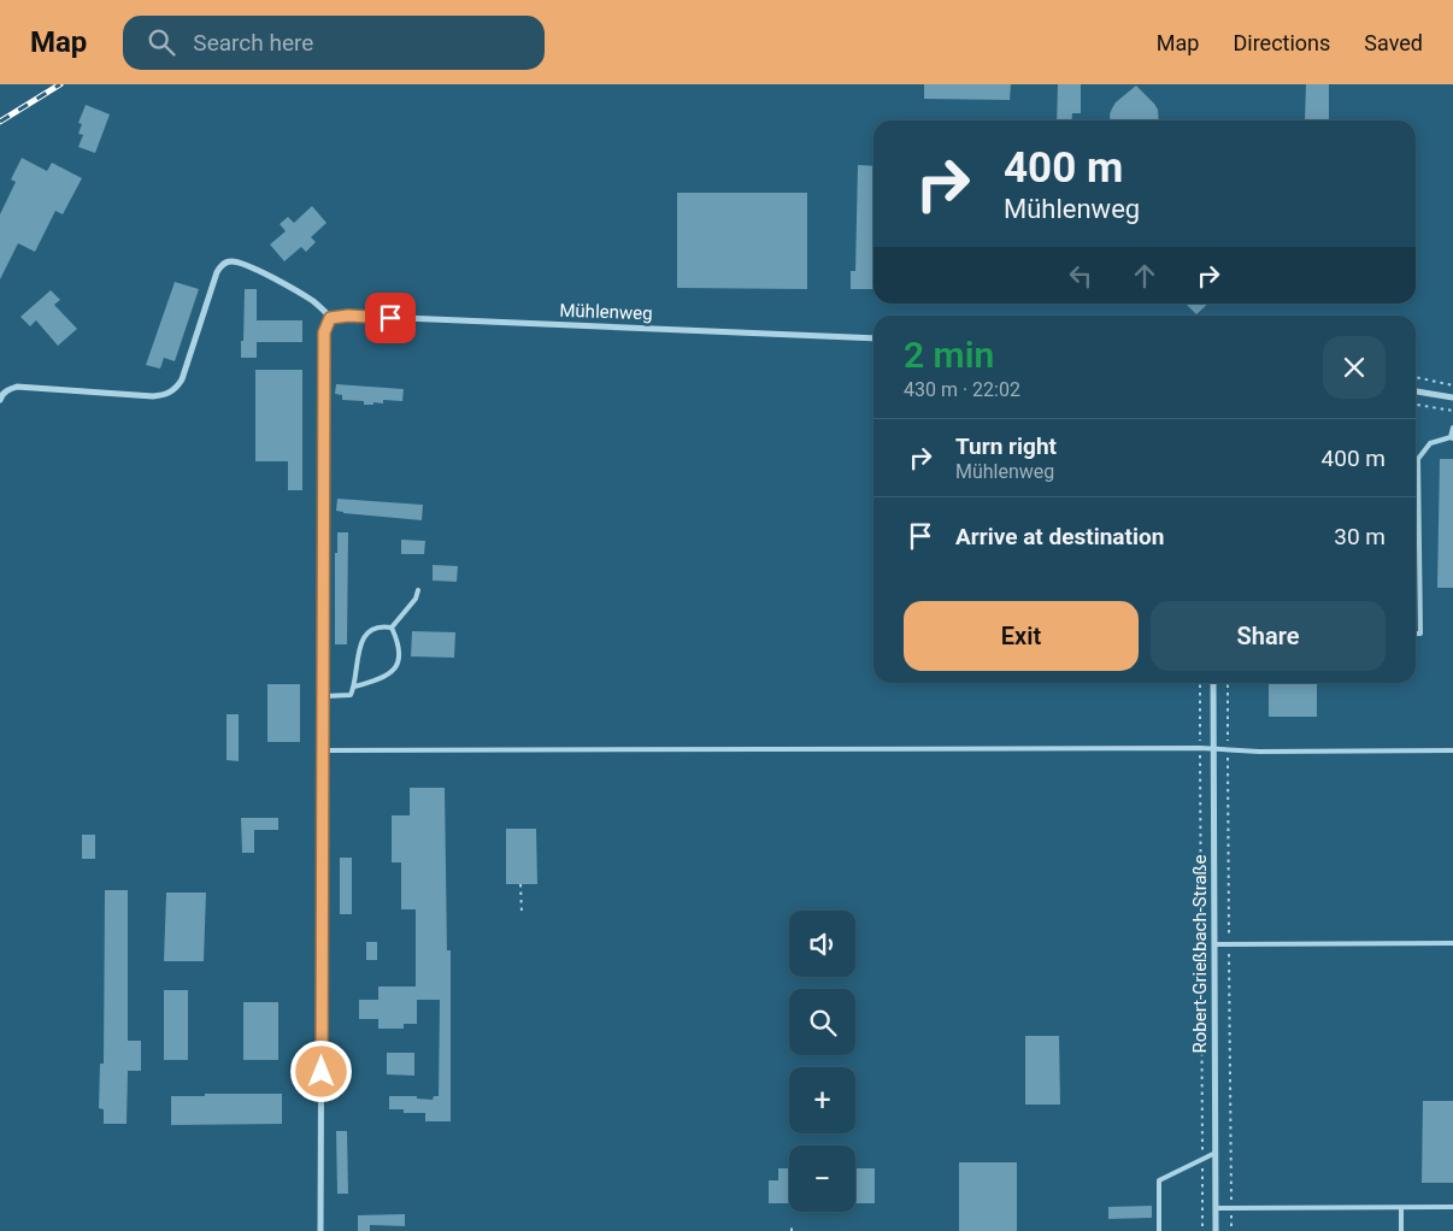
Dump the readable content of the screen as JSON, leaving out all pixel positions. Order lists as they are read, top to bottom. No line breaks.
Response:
{"streets":{"street":["Mühlenweg","Robert-Grießbach-Straße"]},"page":{"header":"Map","search":"Search here","nav":["Map","Directions","Saved"],"turn":["400 m","Mühlenweg"],"heading":["2 min","430 m · 22:02"],"list":[{"name":"Turn right","note":"Mühlenweg","value":"400 m"},{"name":"Arrive at destination","value":"30 m"}],"buttons":["Exit","Share"],"map_buttons":["+","−"]}}
